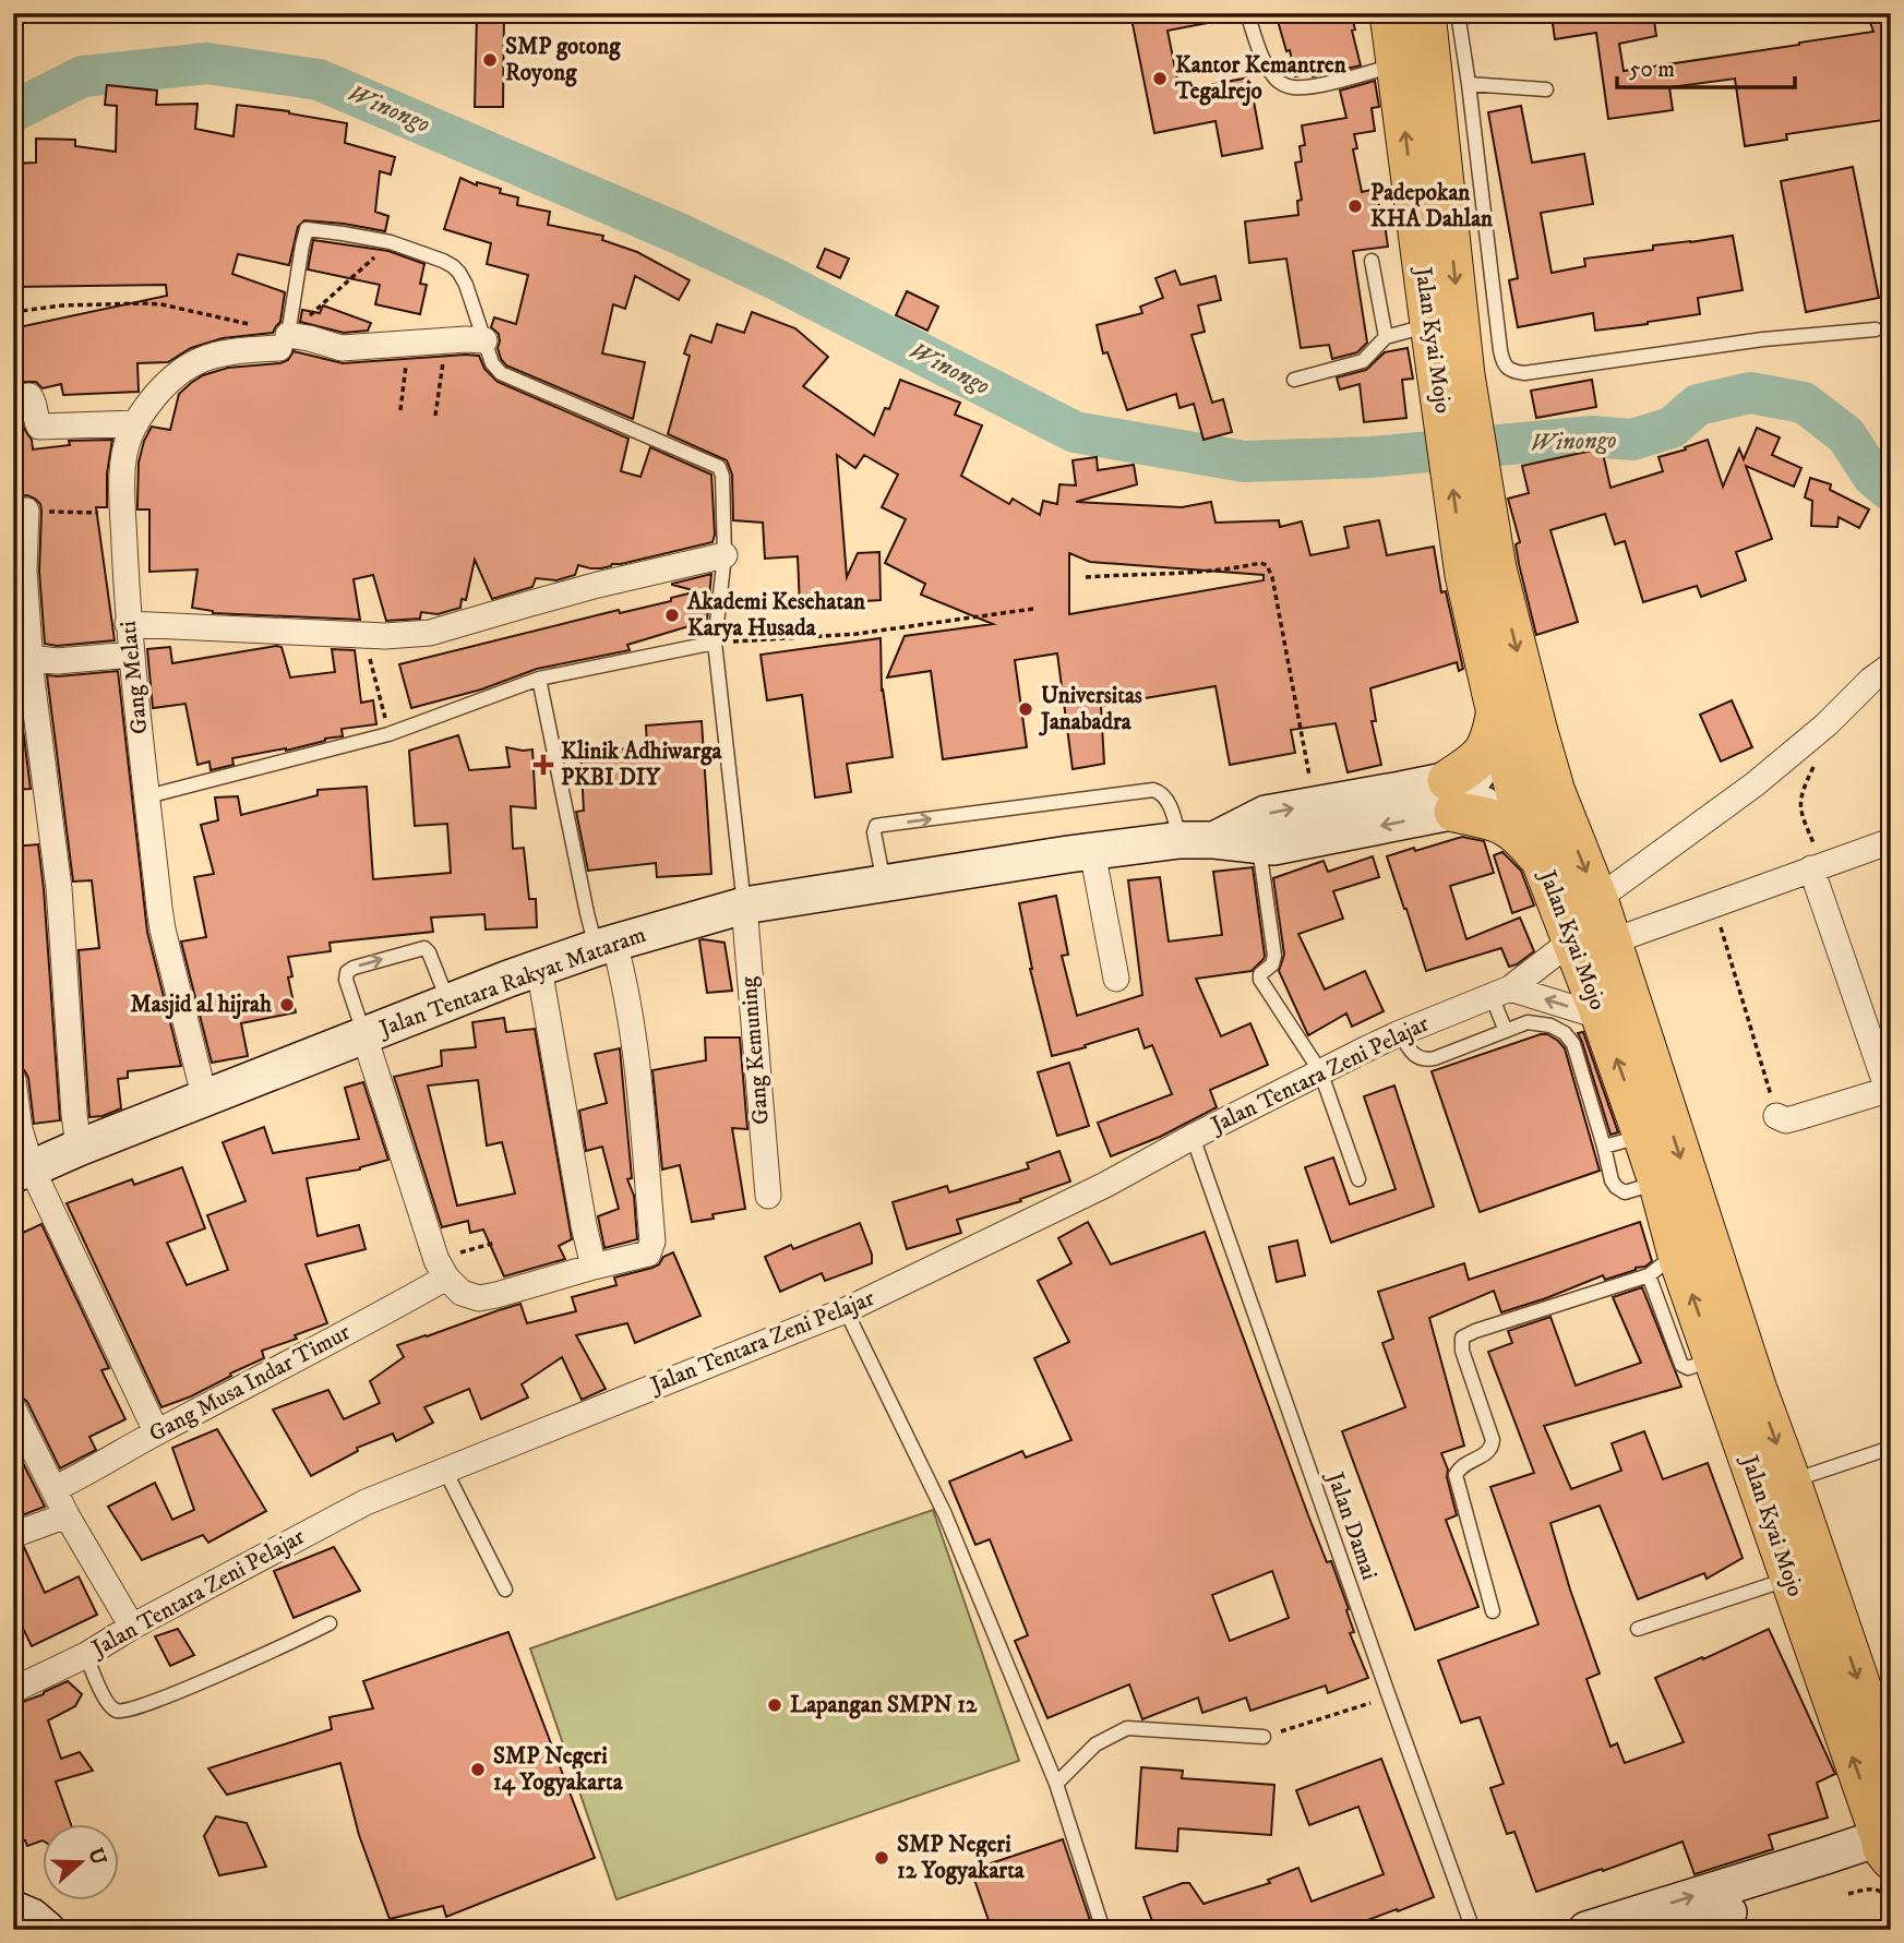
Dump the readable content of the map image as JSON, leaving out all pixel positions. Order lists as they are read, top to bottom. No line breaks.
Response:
{"streets":{"main road":["Jalan Kyai Mojo"],"street":["Gang Melati","Jalan Tentara Rakyat Mataram","Gang Kemuning","Jalan Tentara Zeni Pelajar","Gang Musa Indar Timur"],"lane":["Jalan Damai"]},"crossings":[["Jalan Kyai Mojo","Jalan Tentara Rakyat Mataram"],["Jalan Kyai Mojo","Jalan Tentara Zeni Pelajar"],["Gang Melati","Jalan Tentara Rakyat Mataram"],["Jalan Tentara Rakyat Mataram","Gang Kemuning"],["Jalan Tentara Zeni Pelajar","Jalan Damai"]],"water":["Winongo"],"places":{"other":["SMP gotong Royong","Kantor Kemantren Tegalrejo","Padepokan KHA Dahlan","Akademi Kesehatan Karya Husada","Universitas Janabadra","Masjid al hijrah","Lapangan SMPN 12","SMP Negeri 14 Yogyakarta","SMP Negeri 12 Yogyakarta"],"health":["Klinik Adhiwarga PKBI DIY"]},"scale_bar":"50 m","north":"right"}
